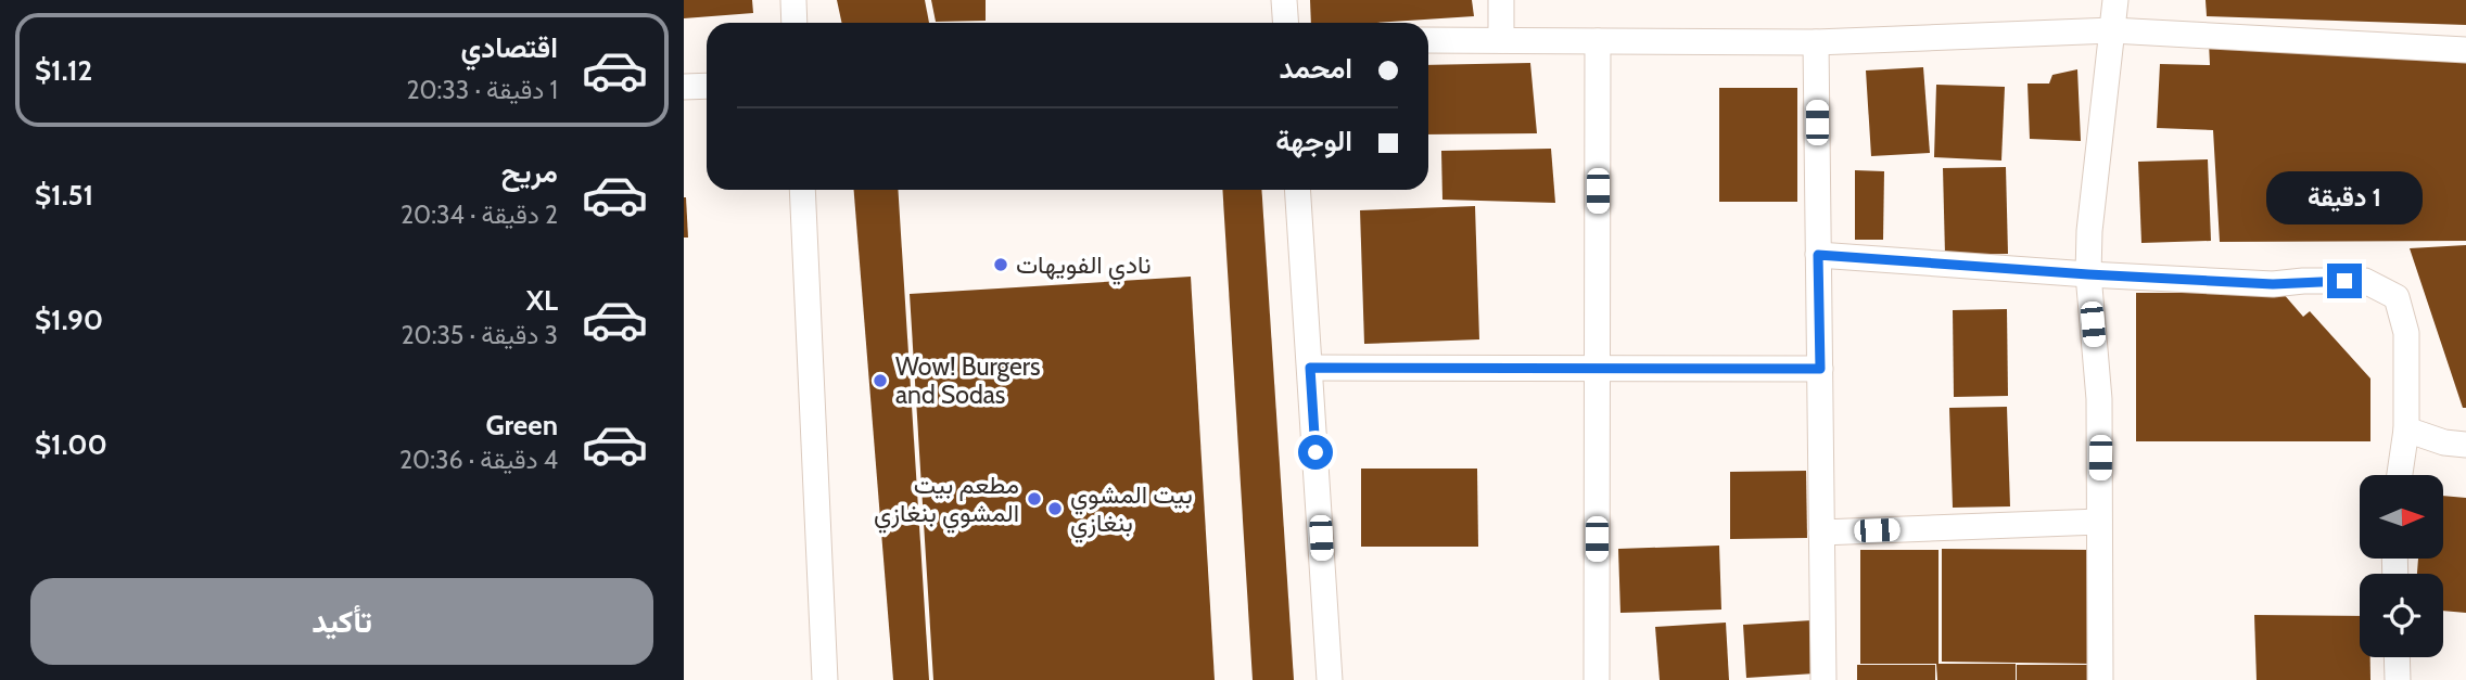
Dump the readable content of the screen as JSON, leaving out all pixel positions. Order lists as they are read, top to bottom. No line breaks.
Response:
{"places":["نادي الفويهات","Wow! Burgers and Sodas","مطعم بيت المشوي بنغازي","بيت المشوي بنغازي"],"north":"right","page":{"list":[{"name":"اقتصادي","note":"1 دقيقة · 20:33","value":"$1.12"},{"name":"مريح","note":"2 دقيقة · 20:34","value":"$1.51"},{"name":"XL","note":"3 دقيقة · 20:35","value":"$1.90"},{"name":"Green","note":"4 دقيقة · 20:36","value":"$1.00"}],"banner":["امحمد","الوجهة"],"bubble":"1 دقيقة","buttons":"تأكيد"}}
